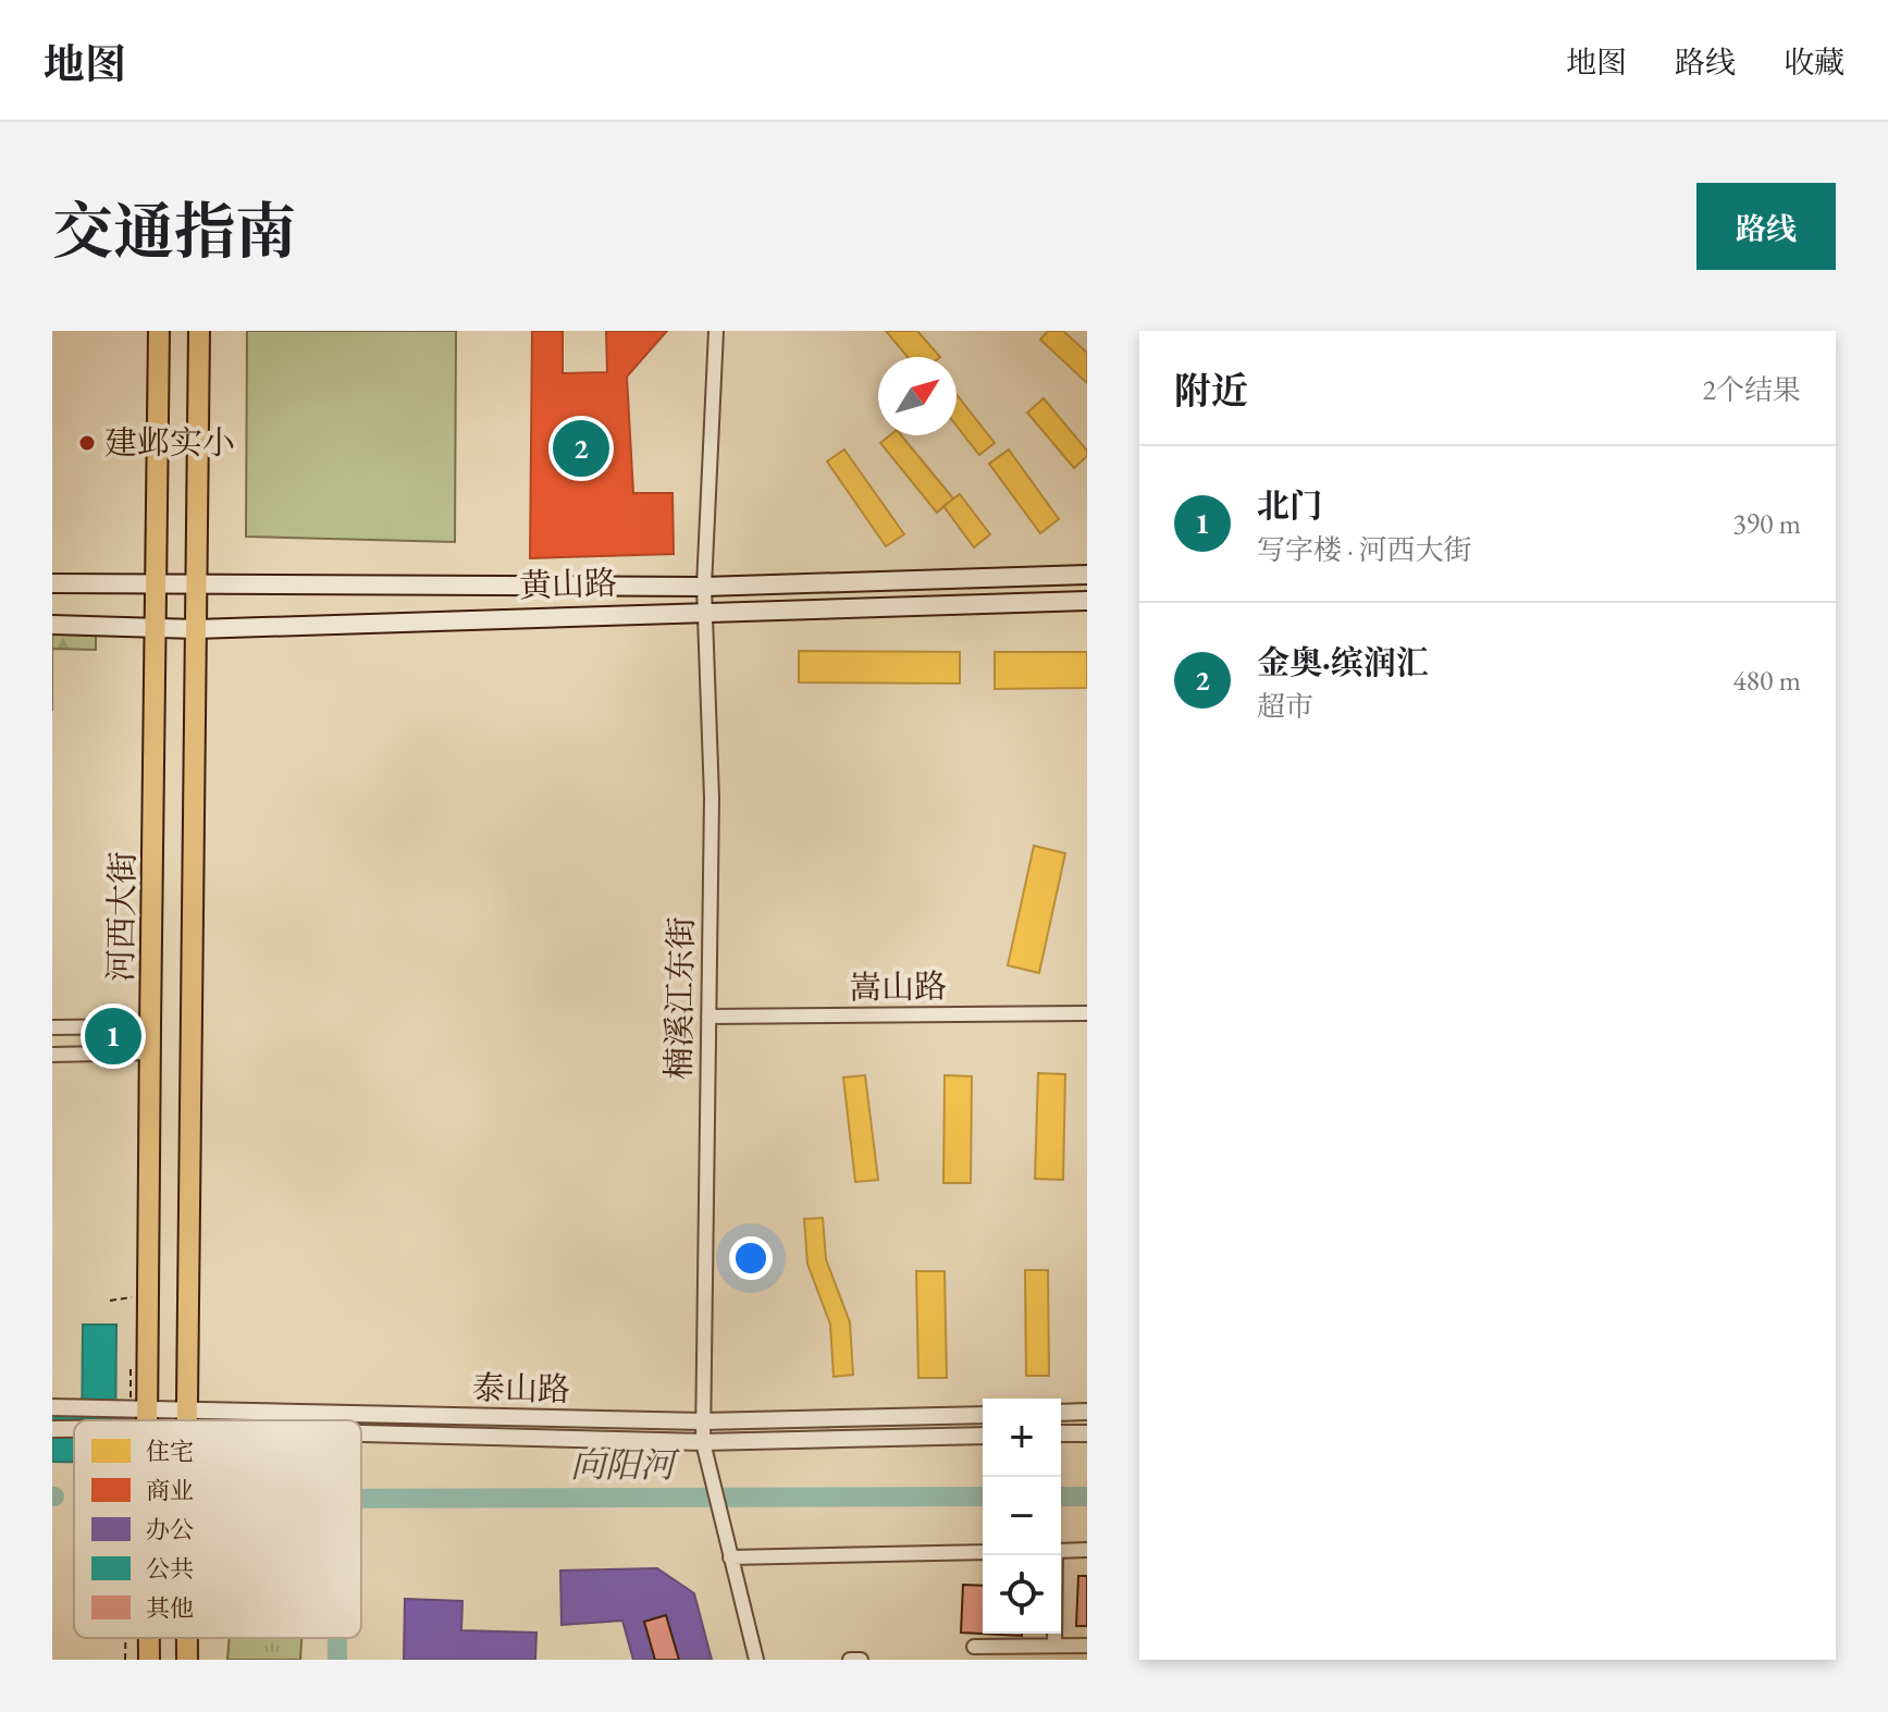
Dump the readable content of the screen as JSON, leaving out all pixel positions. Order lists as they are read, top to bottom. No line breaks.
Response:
{"streets":{"main road":["黄山路","河西大街"],"street":["嵩山路","楠溪江东街","泰山路"]},"crossings":[["黄山路","河西大街"],["黄山路","楠溪江东街"],["河西大街","泰山路"],["嵩山路","楠溪江东街"],["楠溪江东街","泰山路"]],"water":["向阳河"],"places":["建邺实小"],"legend":["住宅","商业","办公","公共","其他"],"north":"top right","page":{"header":"地图","nav":["地图","路线","收藏"],"title":"交通指南","buttons":"路线","heading":["附近","2个结果"],"pins":["2","1"],"list":[{"mark":"1","name":"北门","note":"写字楼 · 河西大街","value":"390 m"},{"mark":"2","name":"金奥·缤润汇","note":"超市","value":"480 m"}],"map_buttons":["+","−"]}}
